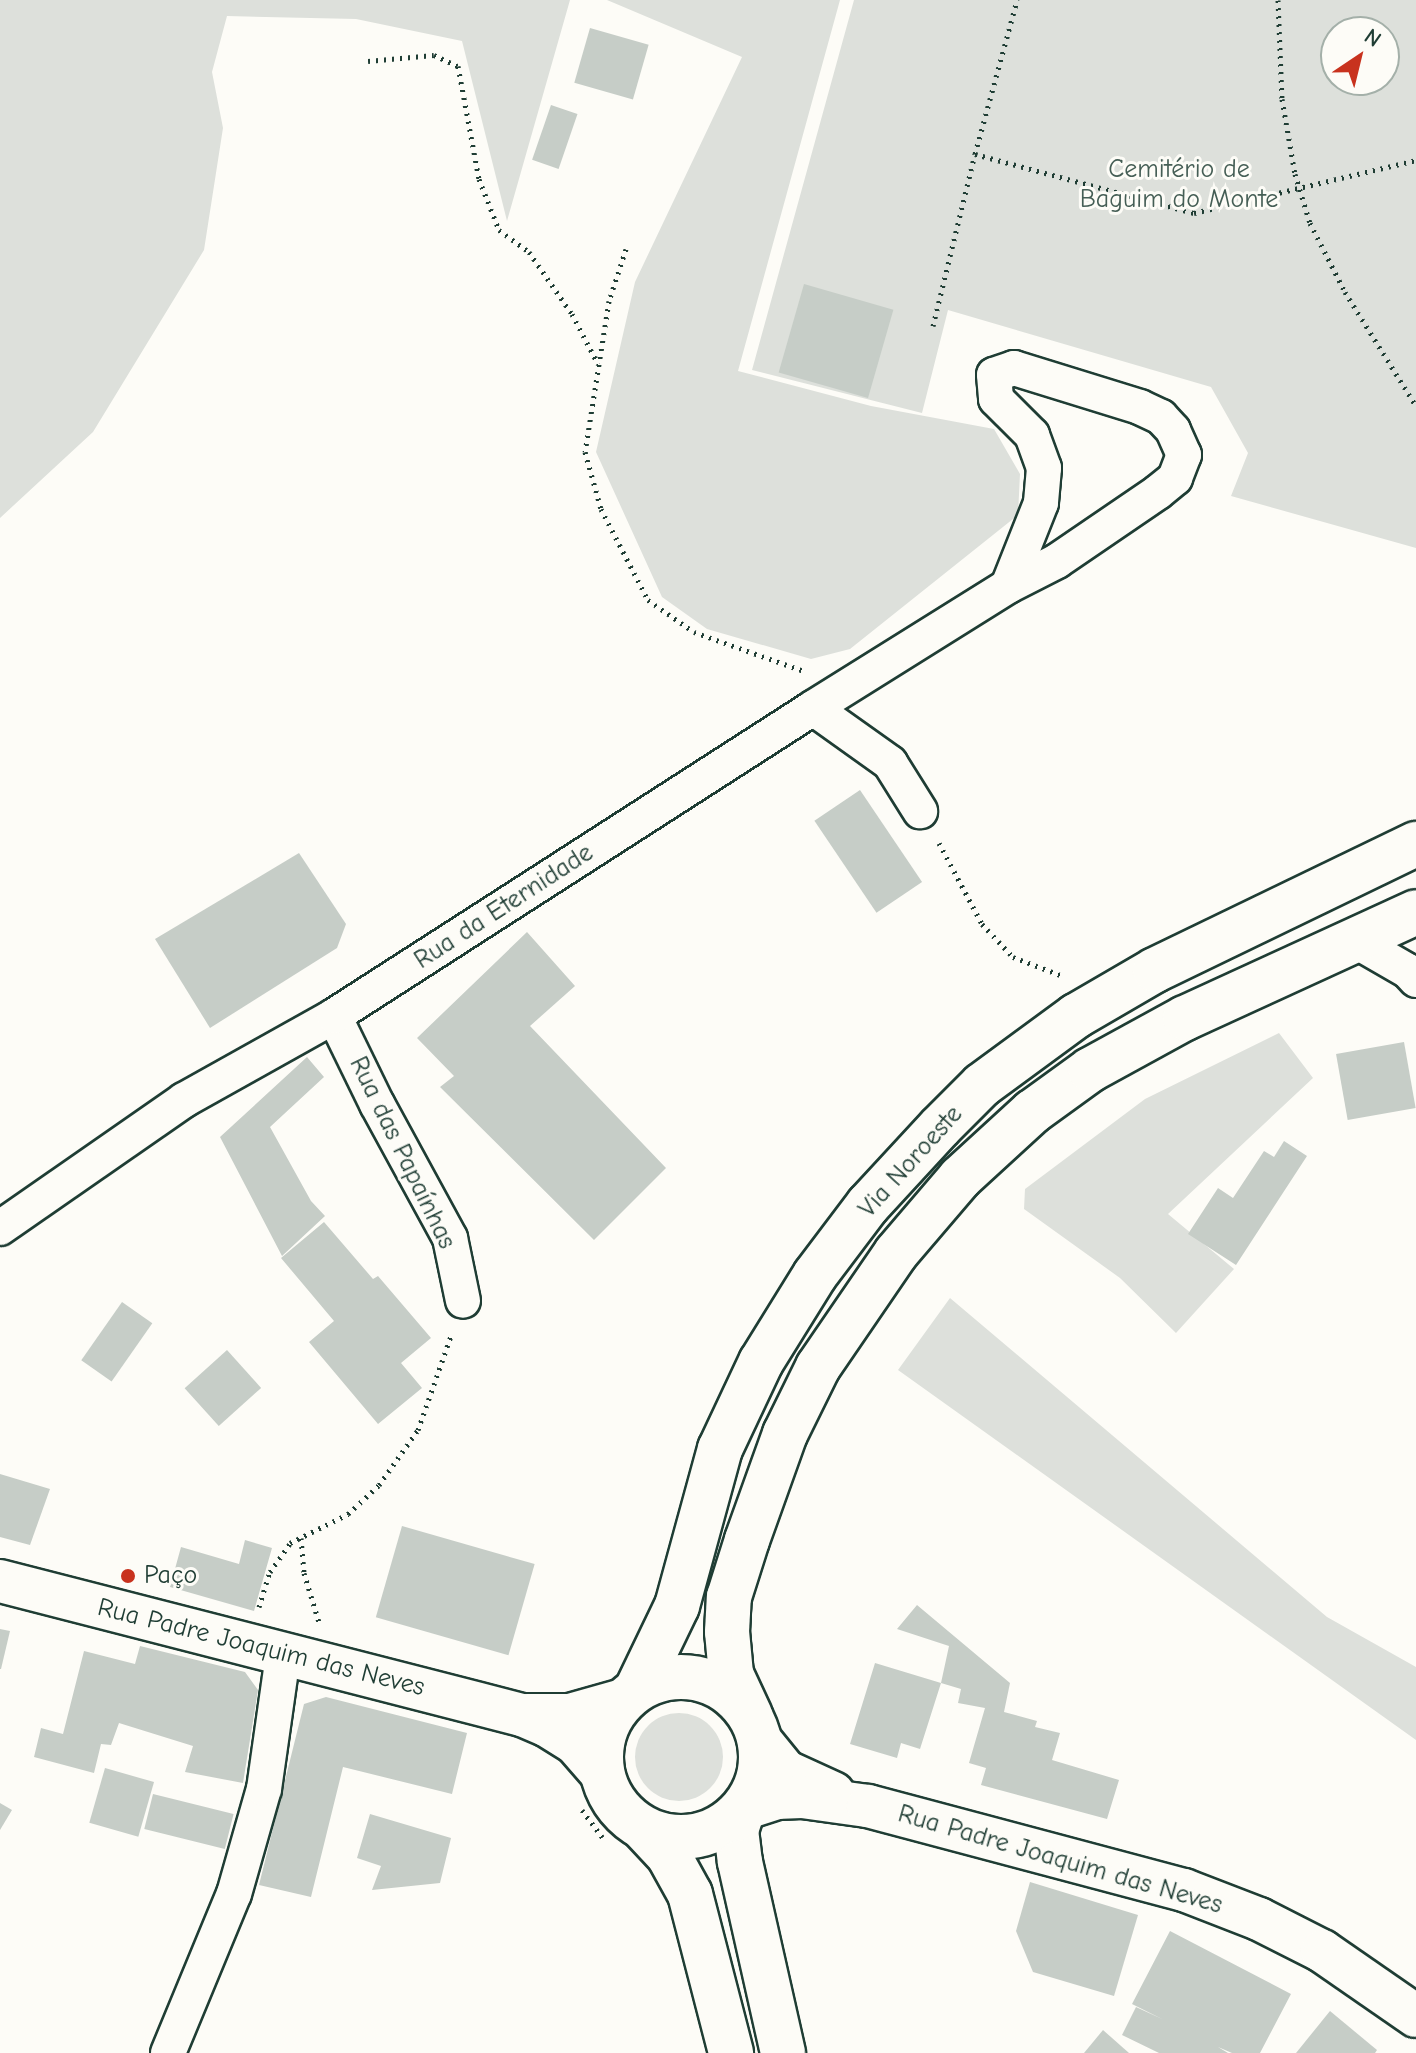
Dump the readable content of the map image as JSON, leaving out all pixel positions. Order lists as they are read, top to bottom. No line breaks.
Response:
{"streets":{"main road":["Via Noroeste"],"street":["Rua da Eternidade","Rua das Papaínhas","Rua Padre Joaquim das Neves"]},"crossings":[["Rua da Eternidade","Rua das Papaínhas"],["Via Noroeste","Rua Padre Joaquim das Neves"]],"parks":["Cemitério de Baguim do Monte"],"places":["Paço"],"north":"top right"}
